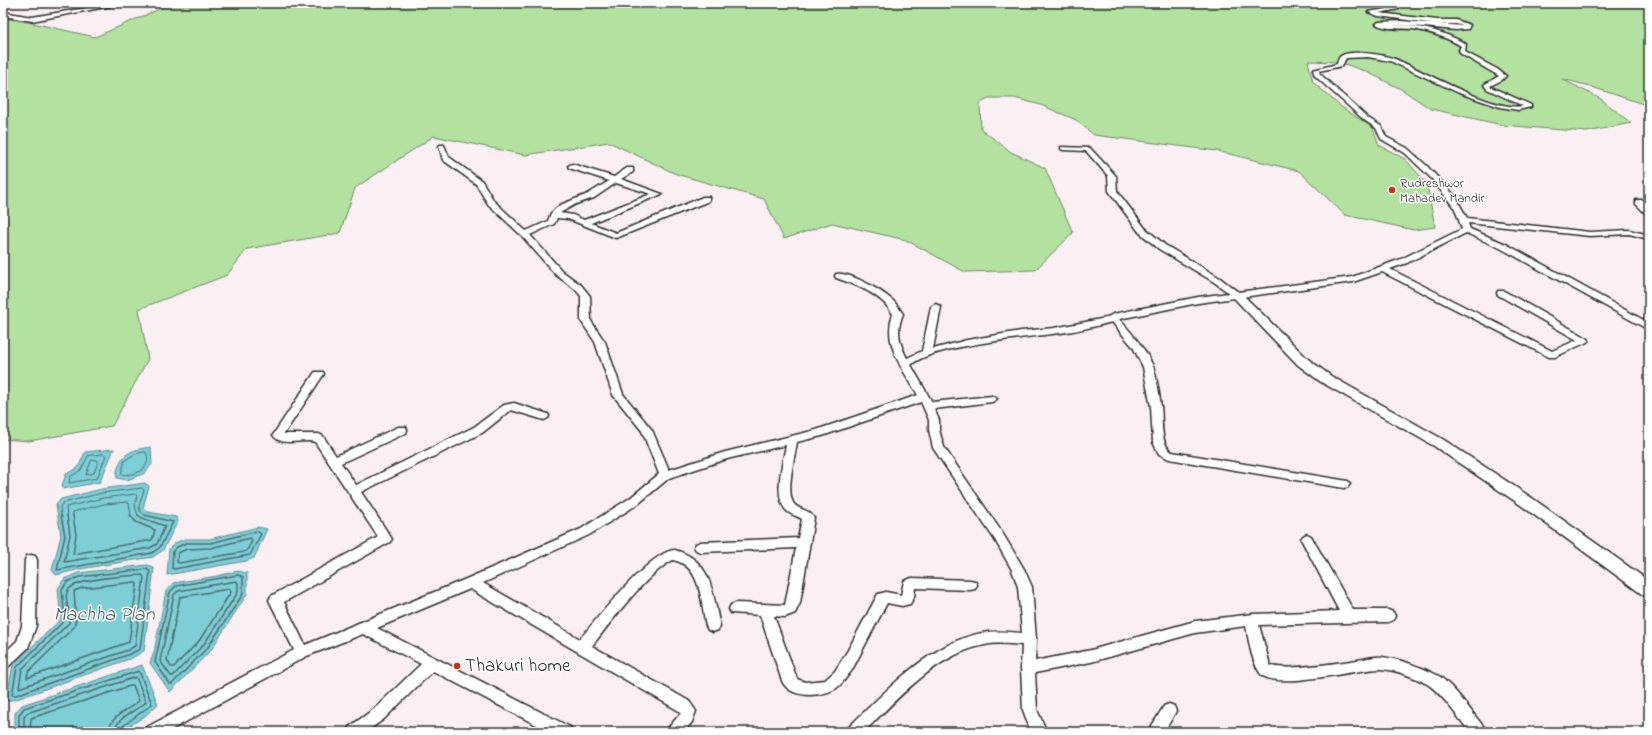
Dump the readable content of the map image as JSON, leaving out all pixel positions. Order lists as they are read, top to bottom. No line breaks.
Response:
{"water":["Machha Plan"],"places":["Rudreshwor Mahadev Mandir","Thakuri home"]}
